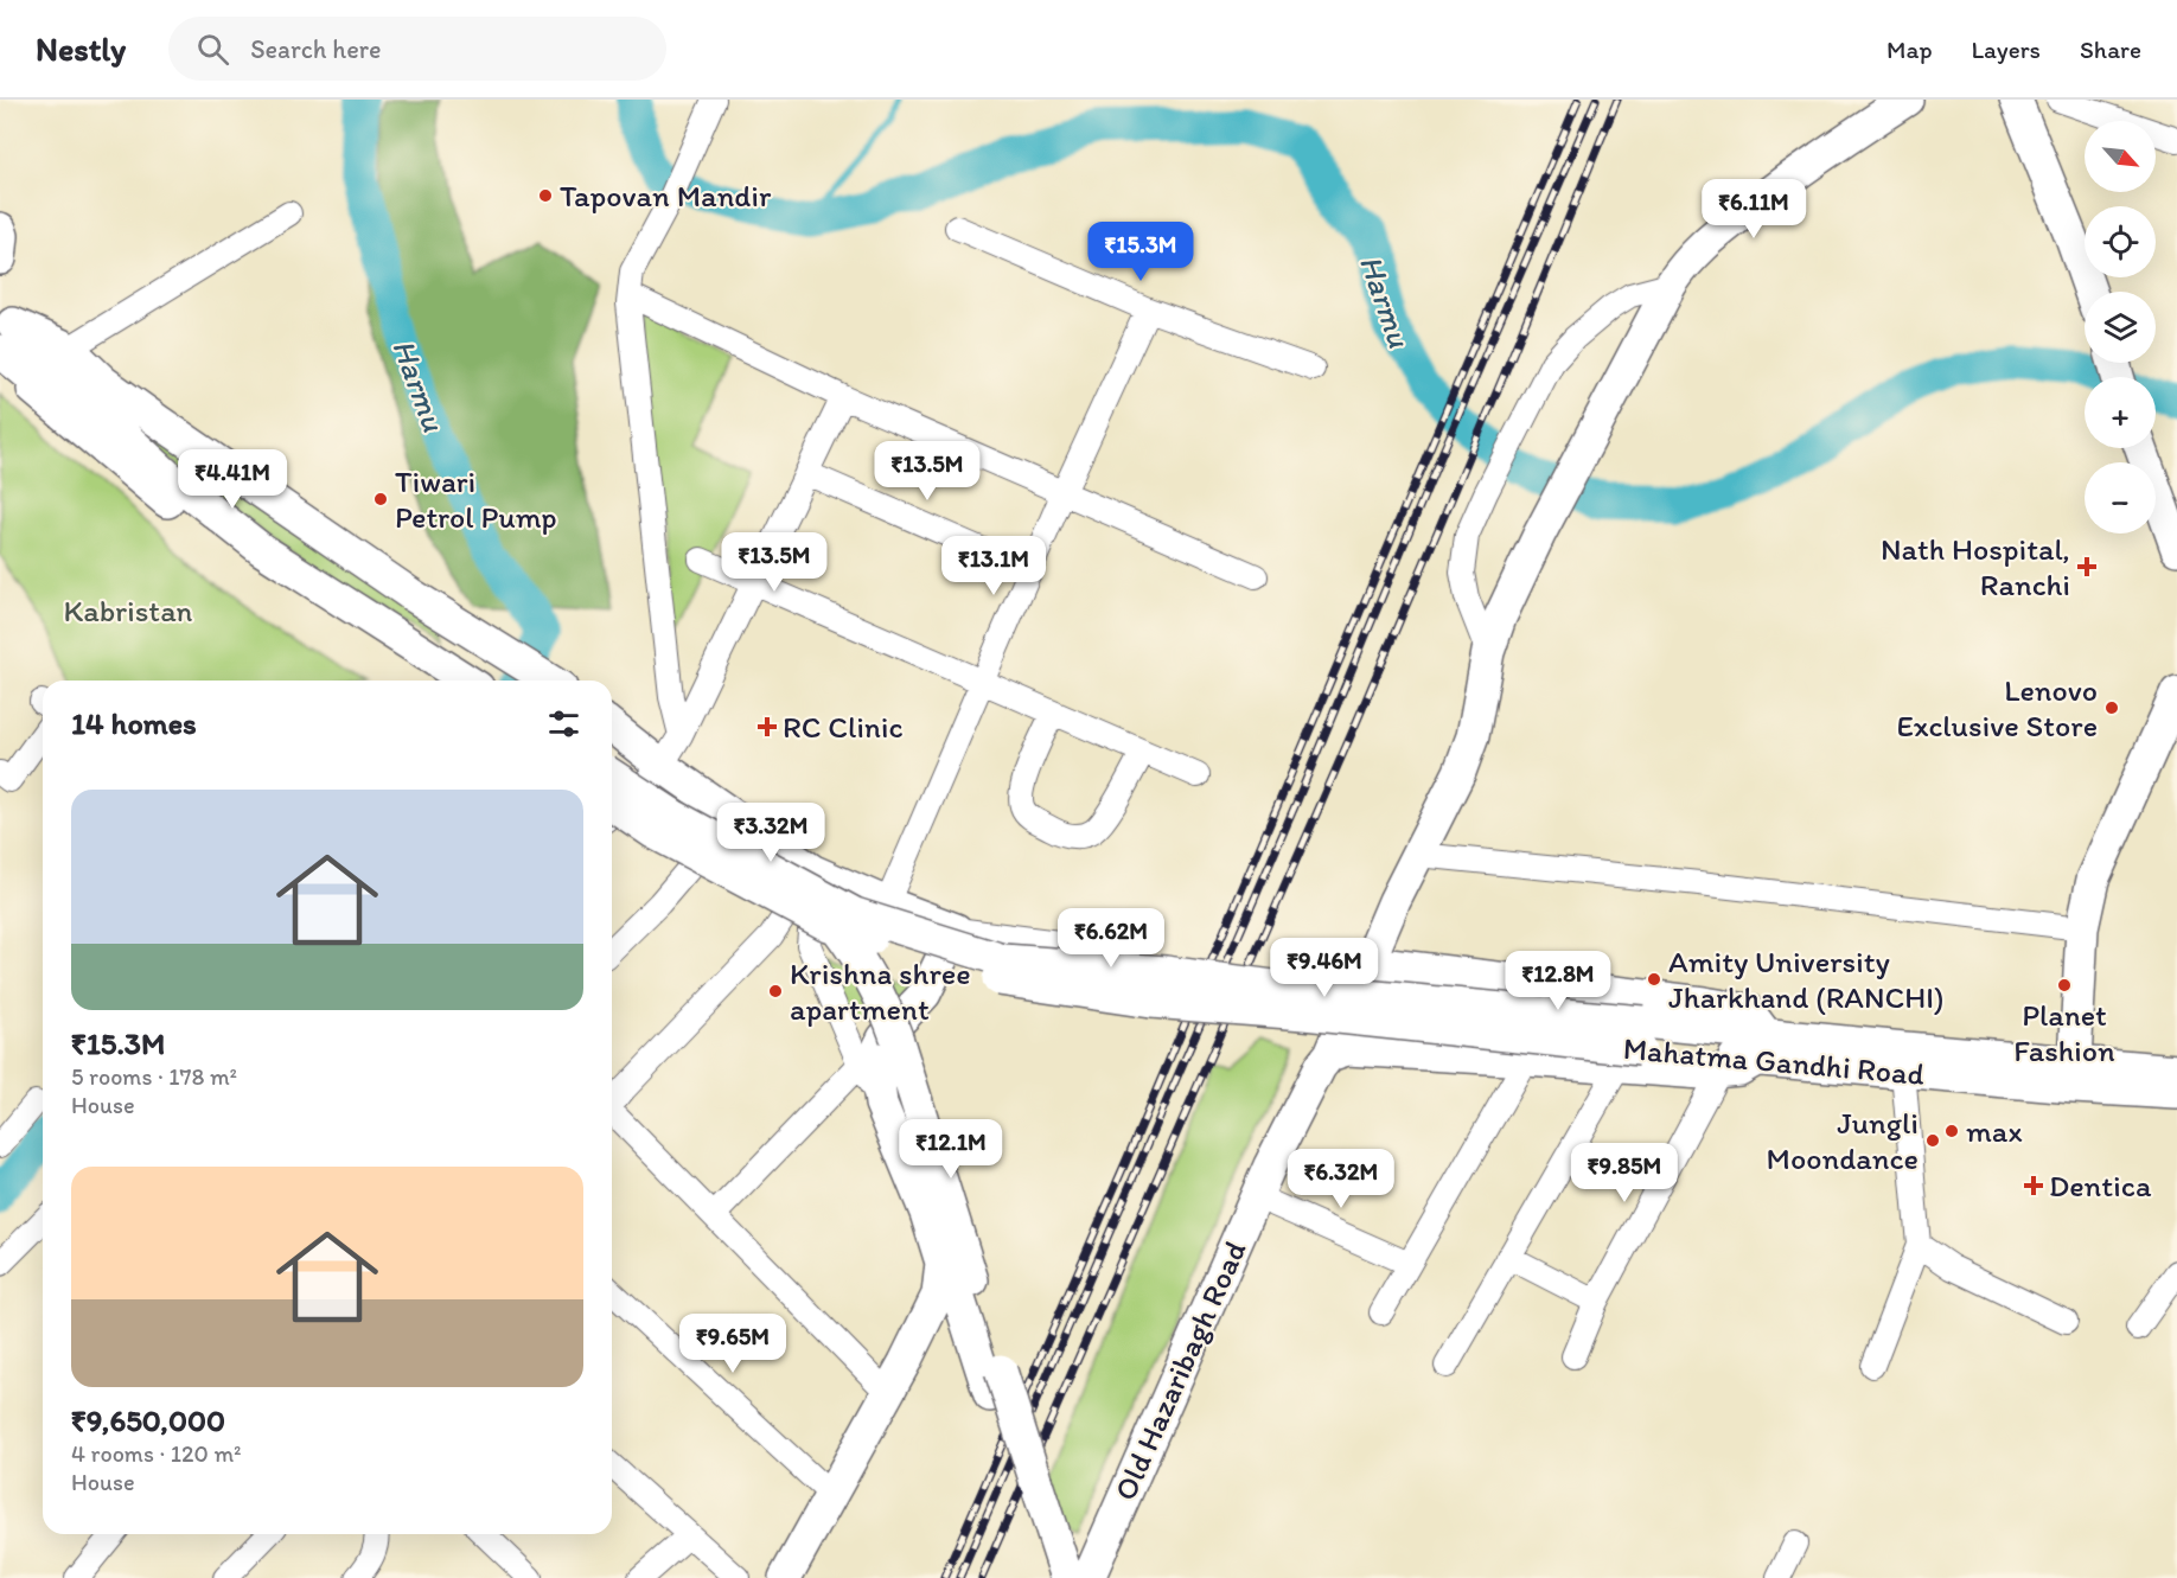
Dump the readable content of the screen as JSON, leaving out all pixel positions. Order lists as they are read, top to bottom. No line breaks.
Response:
{"streets":{"main road":["Mahatma Gandhi Road","Old Hazaribagh Road"]},"water":["Harmu"],"parks":["Kabristan"],"places":{"other":["Tapovan Mandir","Tiwari Petrol Pump","Lenovo Exclusive Store","Amity University Jharkhand (RANCHI)","Planet Fashion","Krishna shree apartment","max","Jungli Moondance"],"health":["Nath Hospital, Ranchi","RC Clinic","Dentica"]},"north":"bottom right","page":{"header":"Nestly","search":"Search here","nav":["Map","Layers","Share"],"map_buttons":["+","−"],"price":["₹6.11M","₹15.3M","₹13.5M","₹4.41M","₹13.5M","₹13.1M","₹3.32M","₹6.62M","₹9.46M","₹12.8M","₹12.1M","₹9.85M","₹6.32M","₹9.65M"],"heading":"14 homes","list":[{"name":"₹15.3M","note":"5 rooms · 178 m² · House"},{"name":"₹9,650,000","note":"4 rooms · 120 m² · House"}]}}
